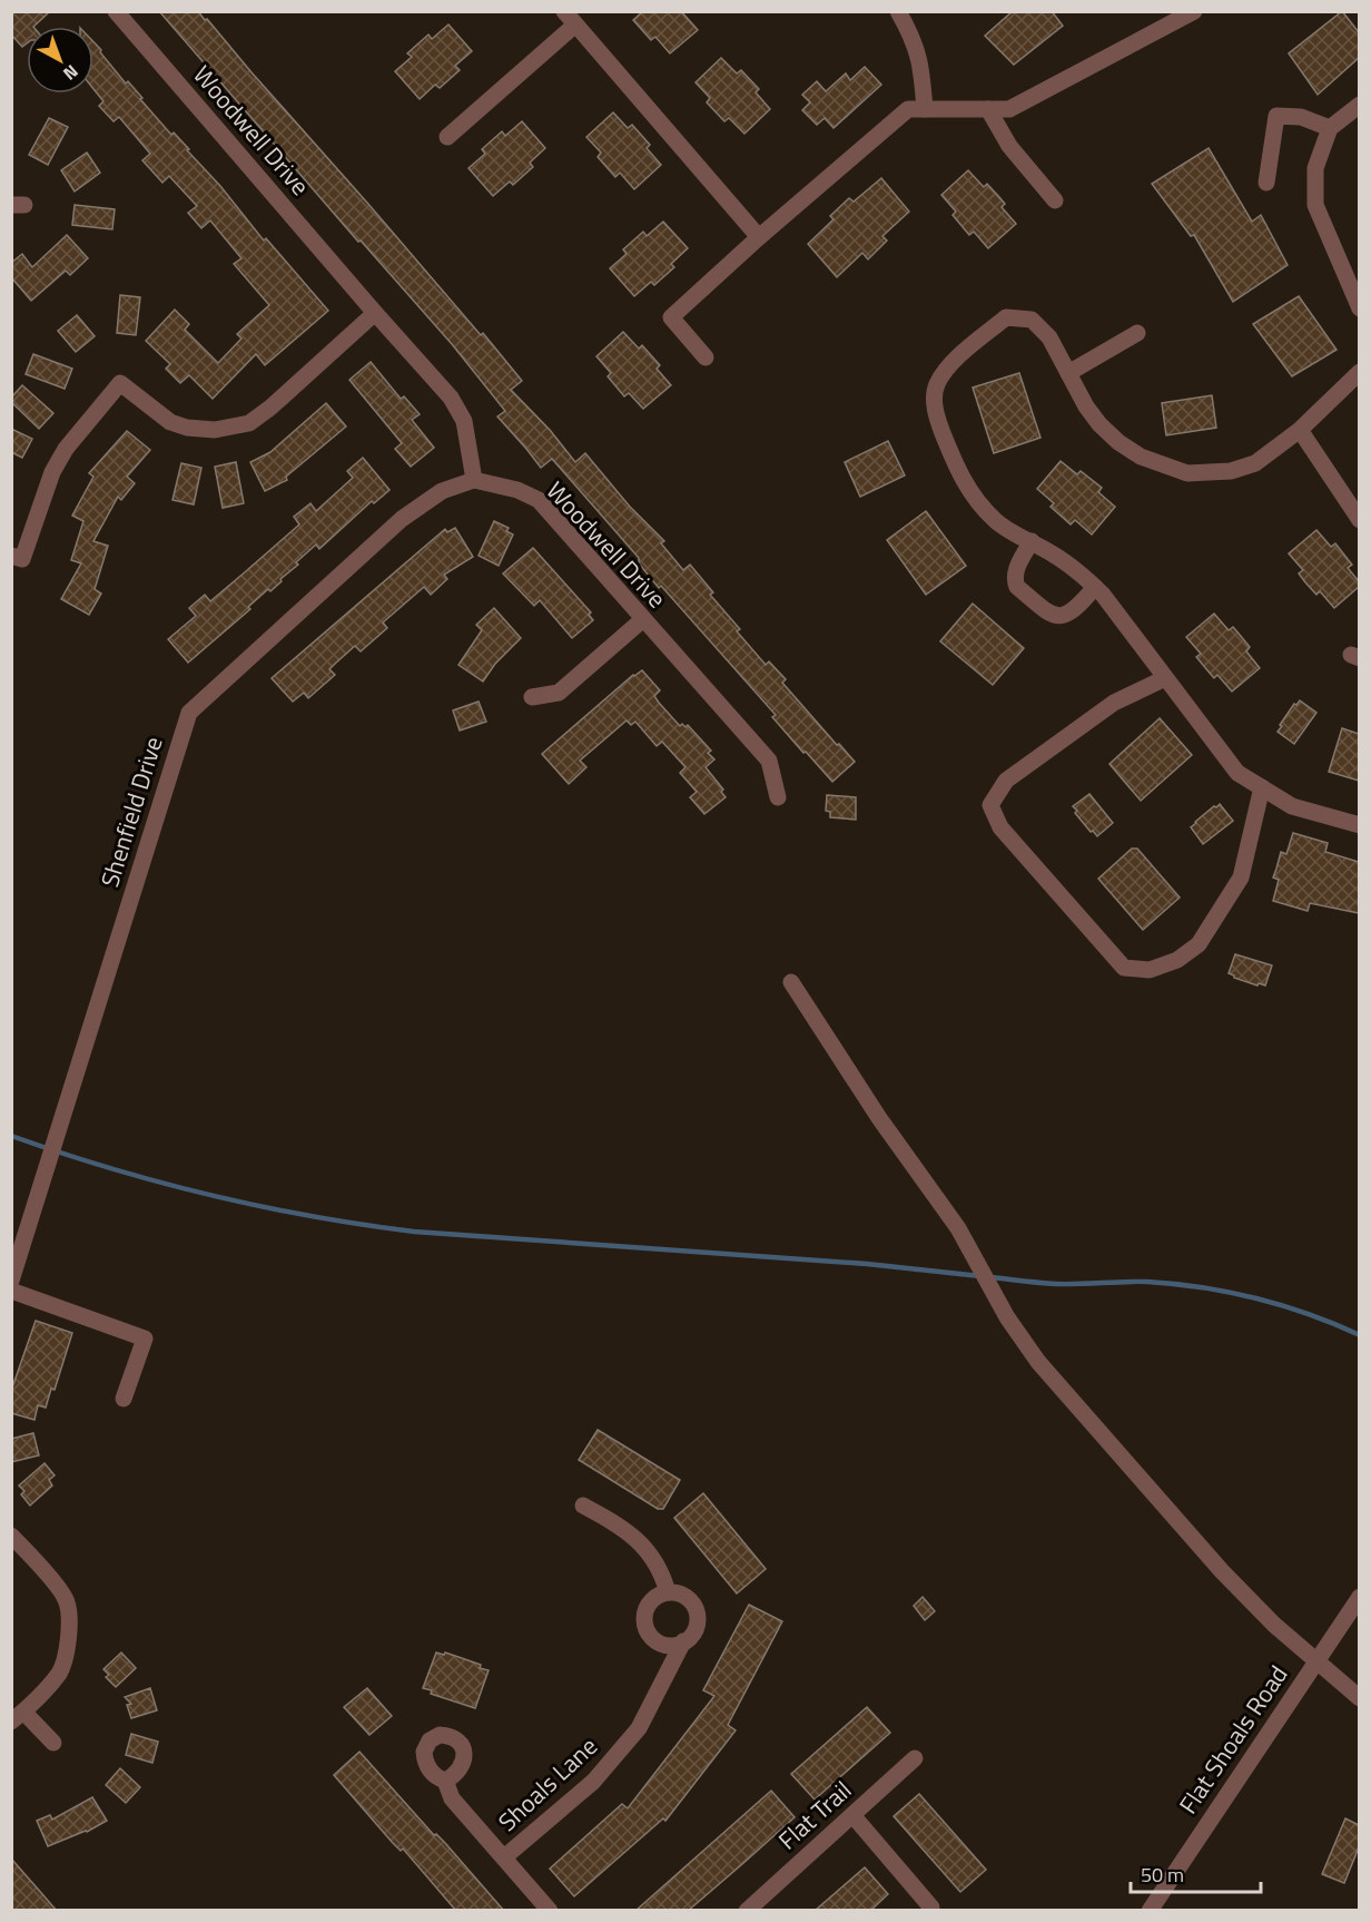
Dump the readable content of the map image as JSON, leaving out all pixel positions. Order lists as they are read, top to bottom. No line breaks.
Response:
{"streets":{"street":["Woodwell Drive","Shenfield Drive","Flat Shoals Road","Shoals Lane","Flat Trail"]},"crossings":[["Woodwell Drive","Shenfield Drive"]],"scale_bar":"50 m","north":"bottom right"}
